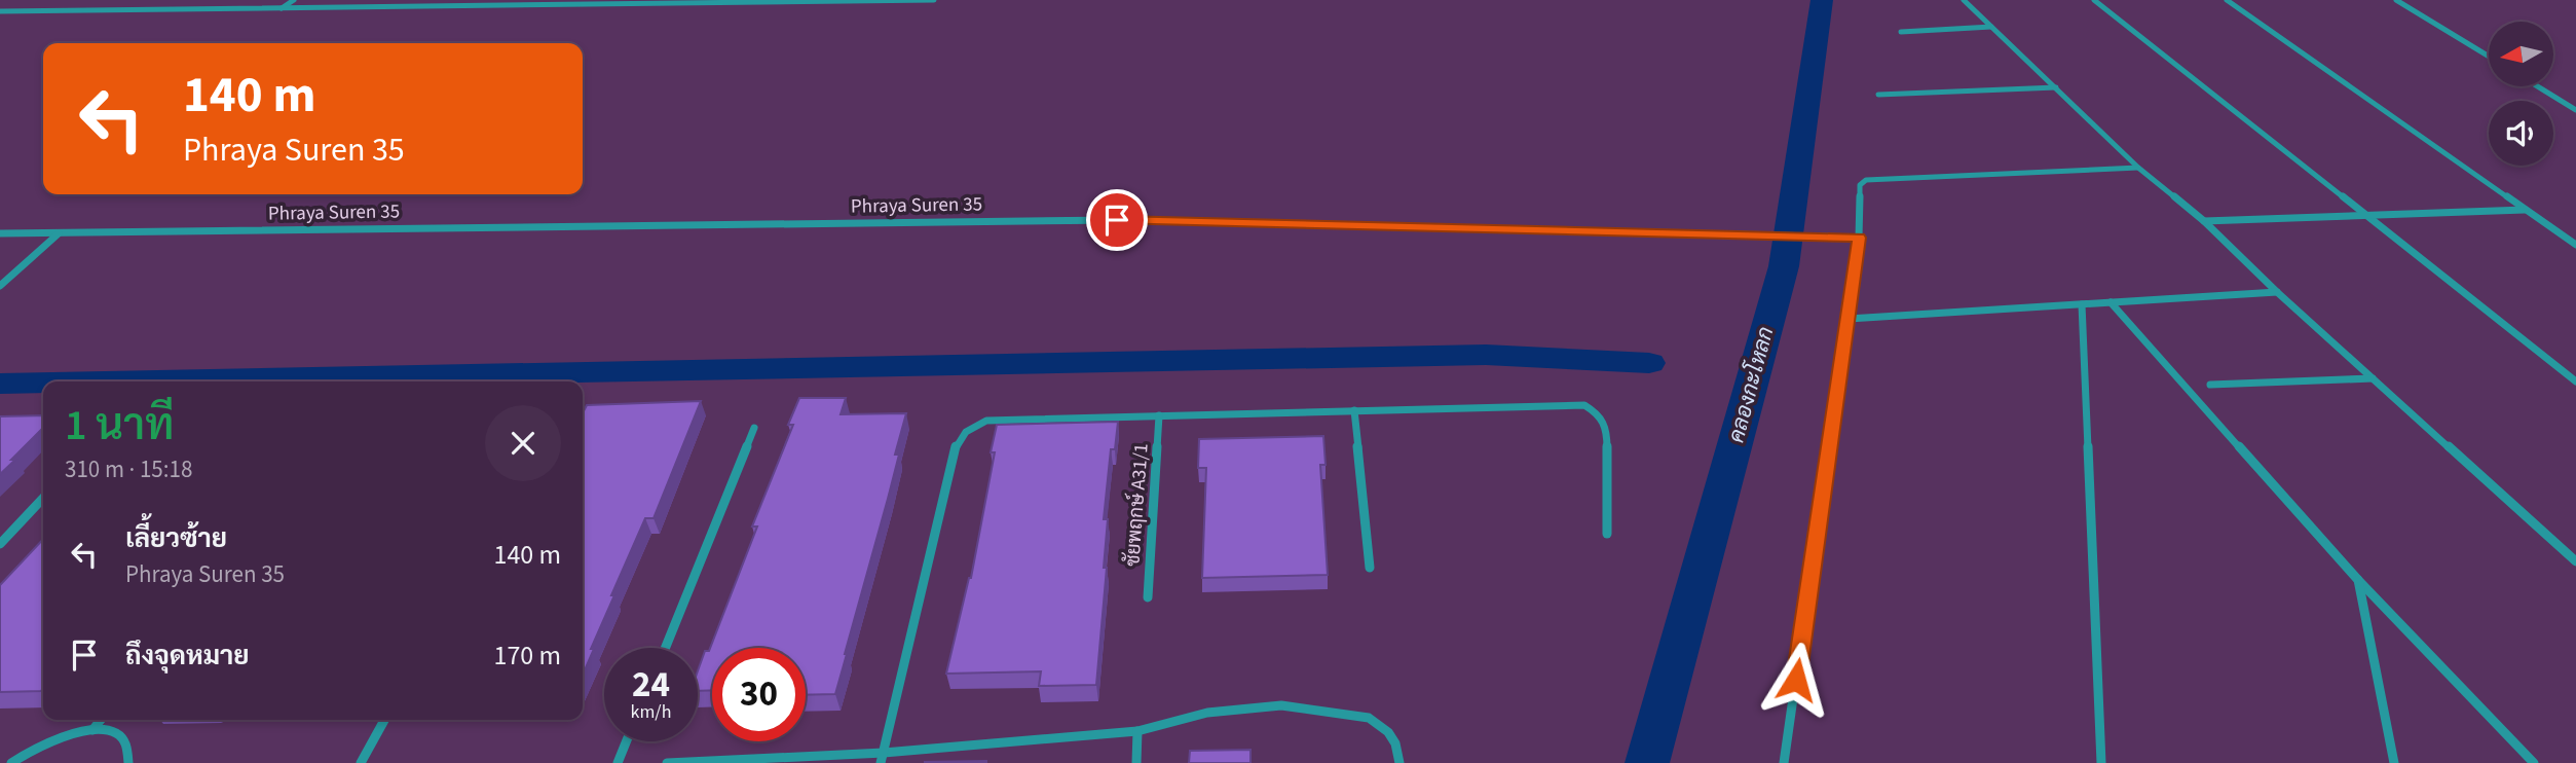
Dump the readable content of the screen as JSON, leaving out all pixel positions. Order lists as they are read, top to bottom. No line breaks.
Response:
{"streets":{"street":["Phraya Suren 35","ชัยพฤกษ์ A31/1"]},"water":["คลองกะโหลก"],"north":"left","page":{"turn":["140 m","Phraya Suren 35"],"heading":["1 นาที","310 m · 15:18"],"list":[{"name":"เลี้ยวซ้าย","note":"Phraya Suren 35","value":"140 m"},{"name":"ถึงจุดหมาย","value":"170 m"}],"speed":"24 km/h","limit":"30"}}
